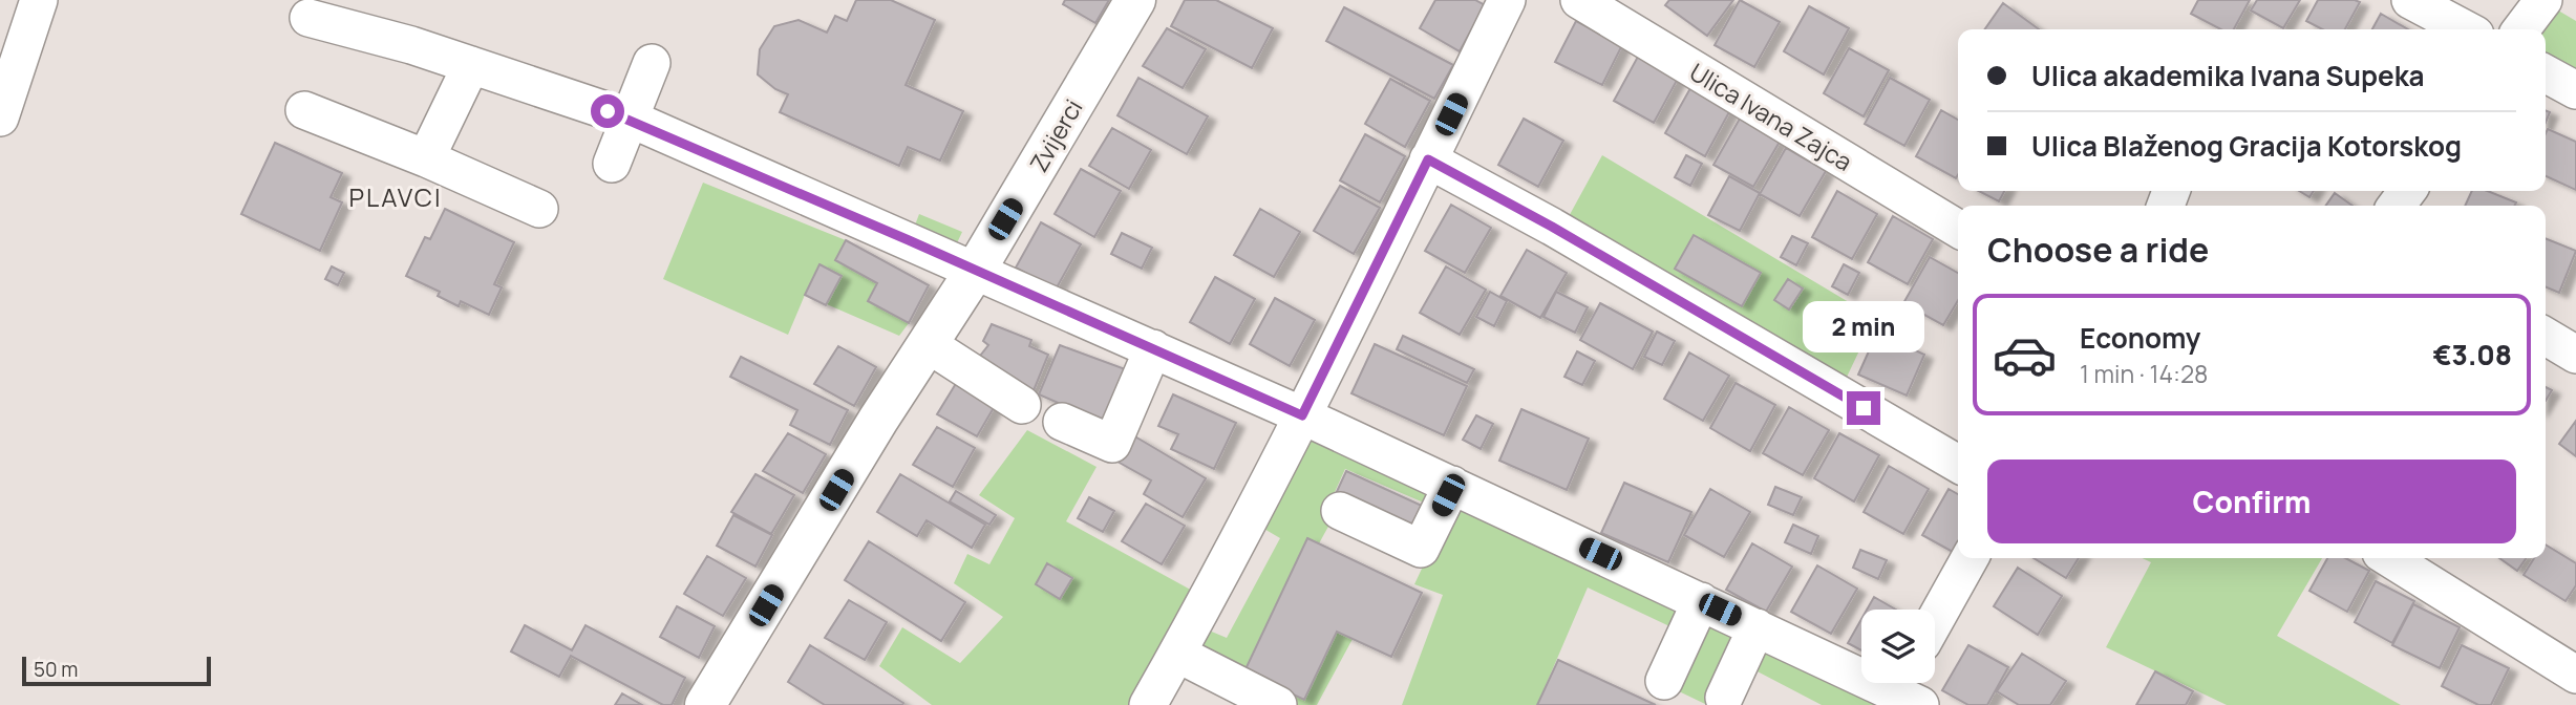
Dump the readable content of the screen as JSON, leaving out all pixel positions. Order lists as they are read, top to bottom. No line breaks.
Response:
{"streets":{"main road":["Zvijerci"],"street":["Ulica Ivana Zajca"]},"districts":["PLAVCI"],"scale_bar":"50 m","page":{"banner":["Ulica akademika Ivana Supeka","Ulica Blaženog Gracija Kotorskog"],"heading":"Choose a ride","list":[{"name":"Economy","note":"1 min · 14:28","value":"€3.08"}],"bubble":"2 min","buttons":"Confirm","scale":"50 m"}}
